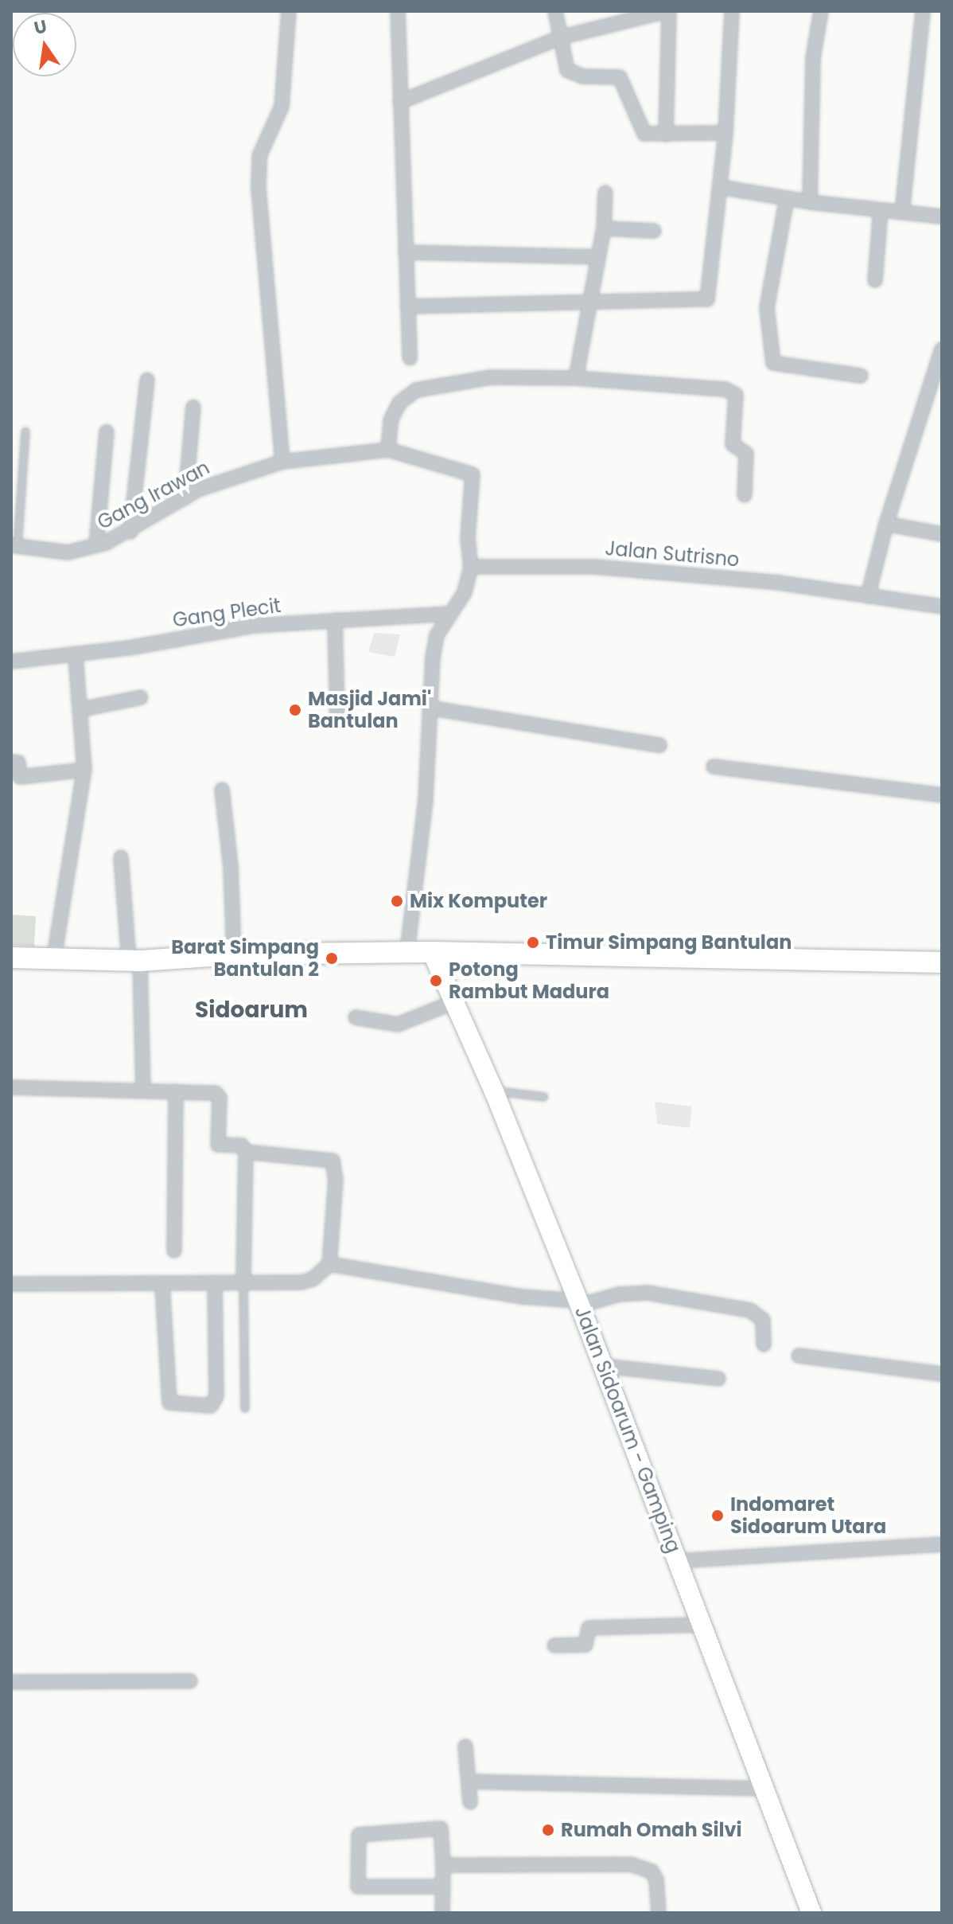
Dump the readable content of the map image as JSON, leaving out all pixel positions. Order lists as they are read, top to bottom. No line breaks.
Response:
{"streets":{"main road":["Jalan Sidoarum - Gamping"],"street":["Gang Irawan","Jalan Sutrisno","Gang Plecit"]},"districts":["Sidoarum"],"places":["Masjid Jami' Bantulan","Mix Komputer","Timur Simpang Bantulan","Barat Simpang Bantulan 2","Potong Rambut Madura","Indomaret Sidoarum Utara","Rumah Omah Silvi"],"north":"top"}
